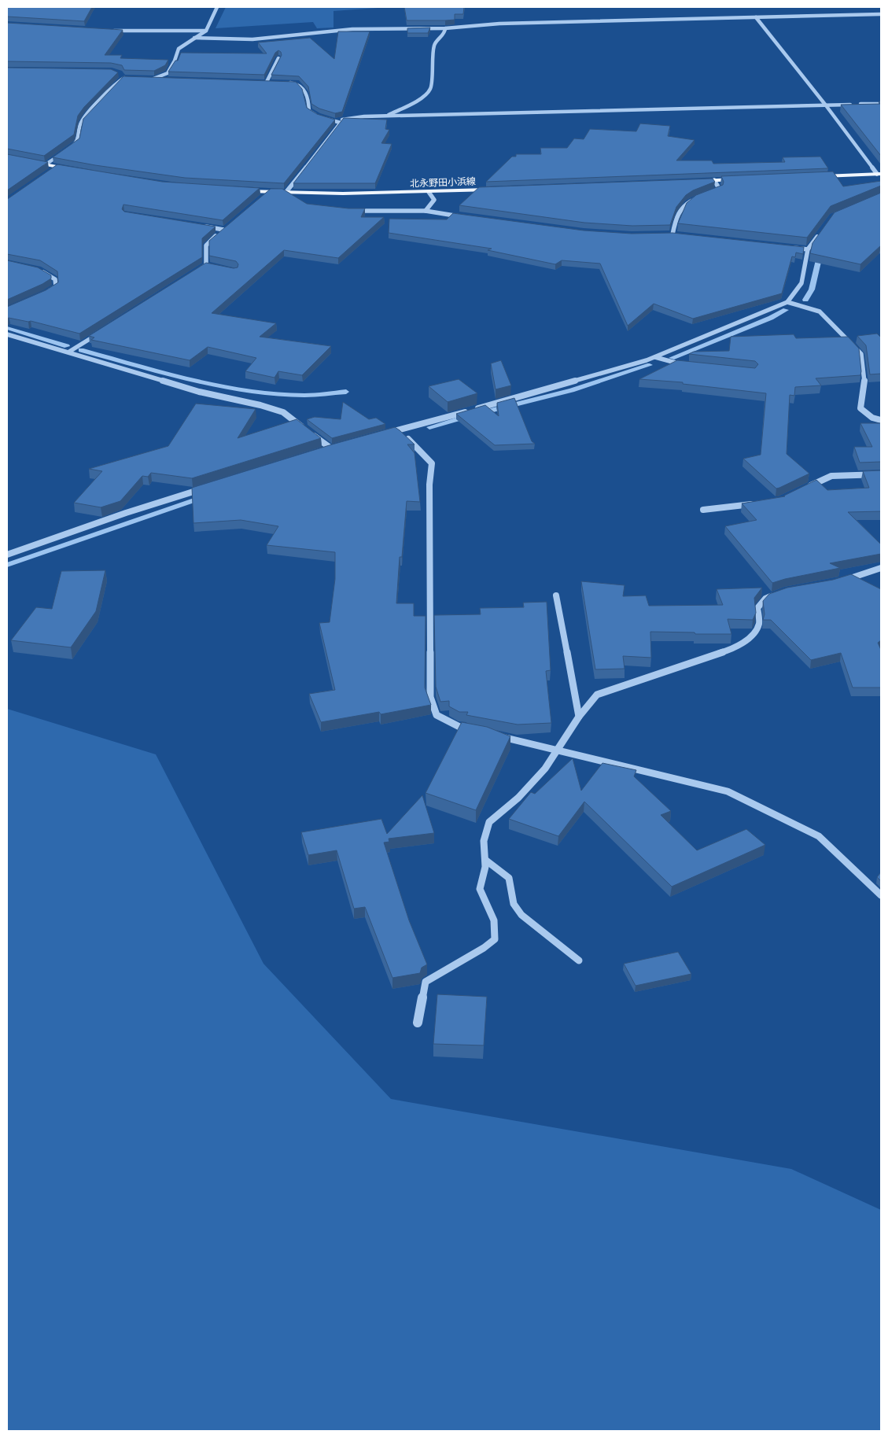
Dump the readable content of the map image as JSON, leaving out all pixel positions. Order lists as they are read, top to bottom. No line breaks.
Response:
{"streets":{"main road":["北永野田小浜線"]}}
